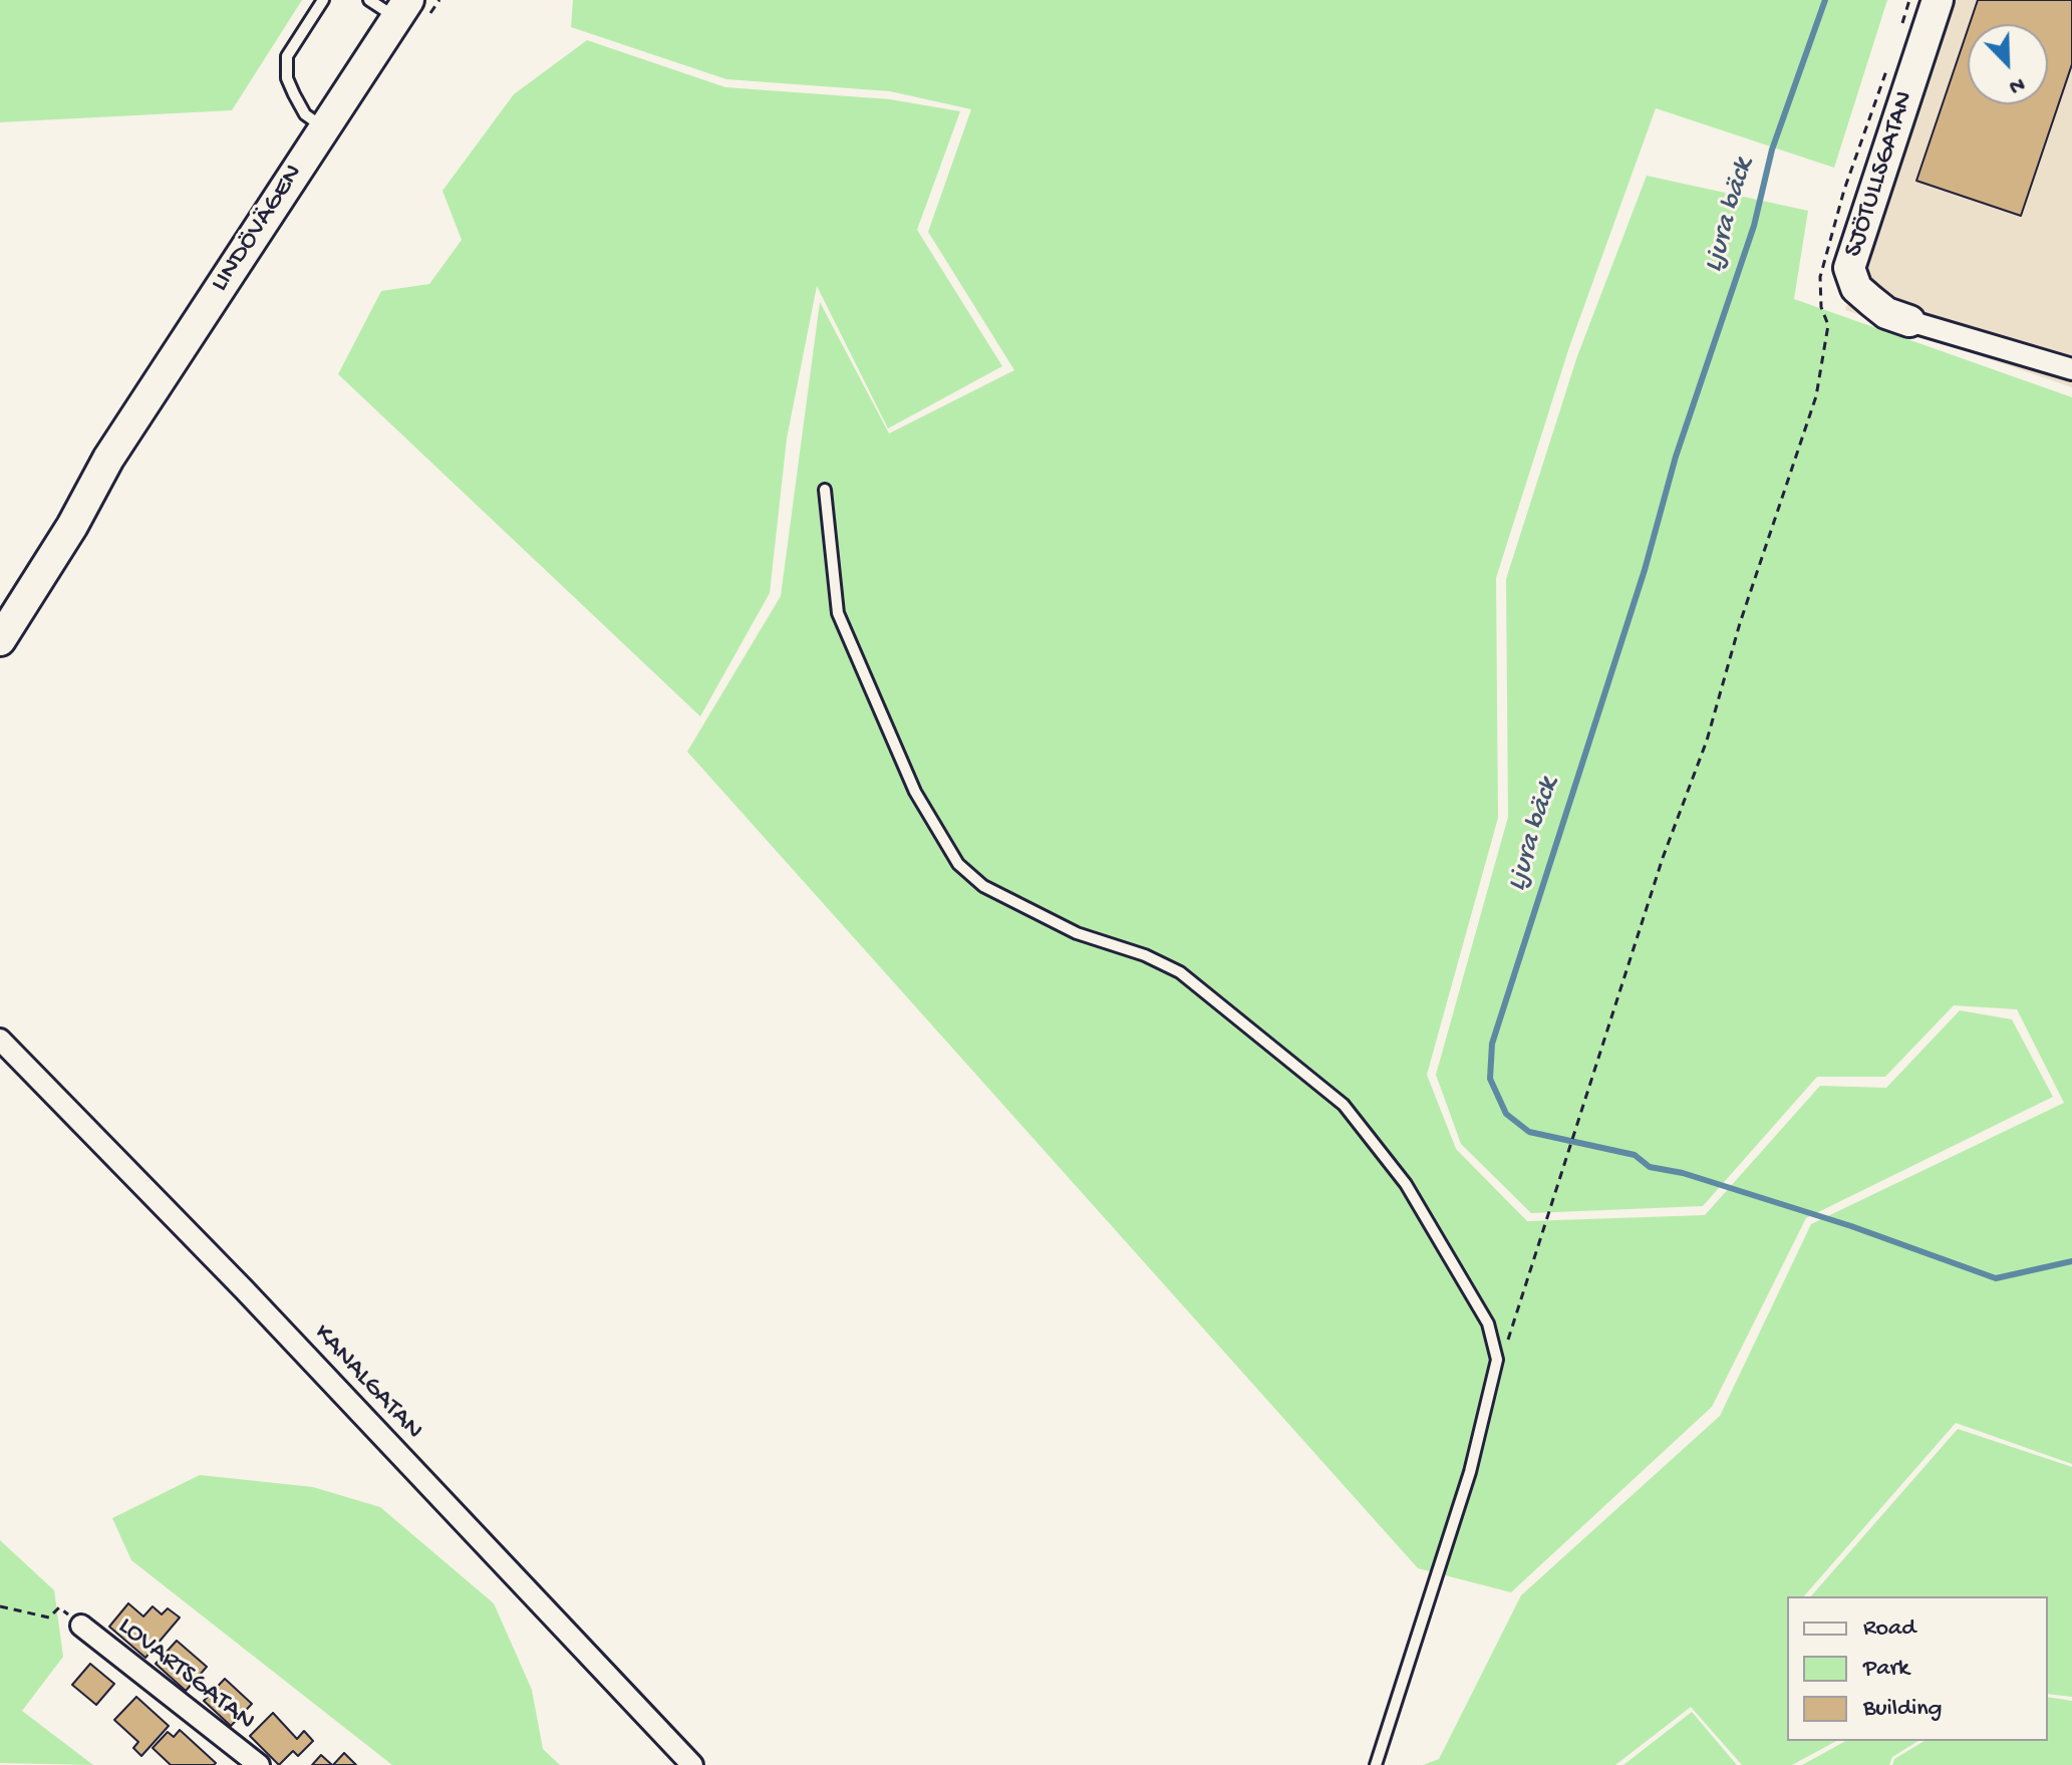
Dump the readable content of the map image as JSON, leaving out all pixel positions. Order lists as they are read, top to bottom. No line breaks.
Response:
{"streets":{"main road":["SJÖTULLSGATAN","LINDÖVÄGEN"],"street":["KANALGATAN","LOVARTSGATAN"]},"water":["Ljura bäck"],"legend":["Road","Park","Building"],"north":"bottom right"}
